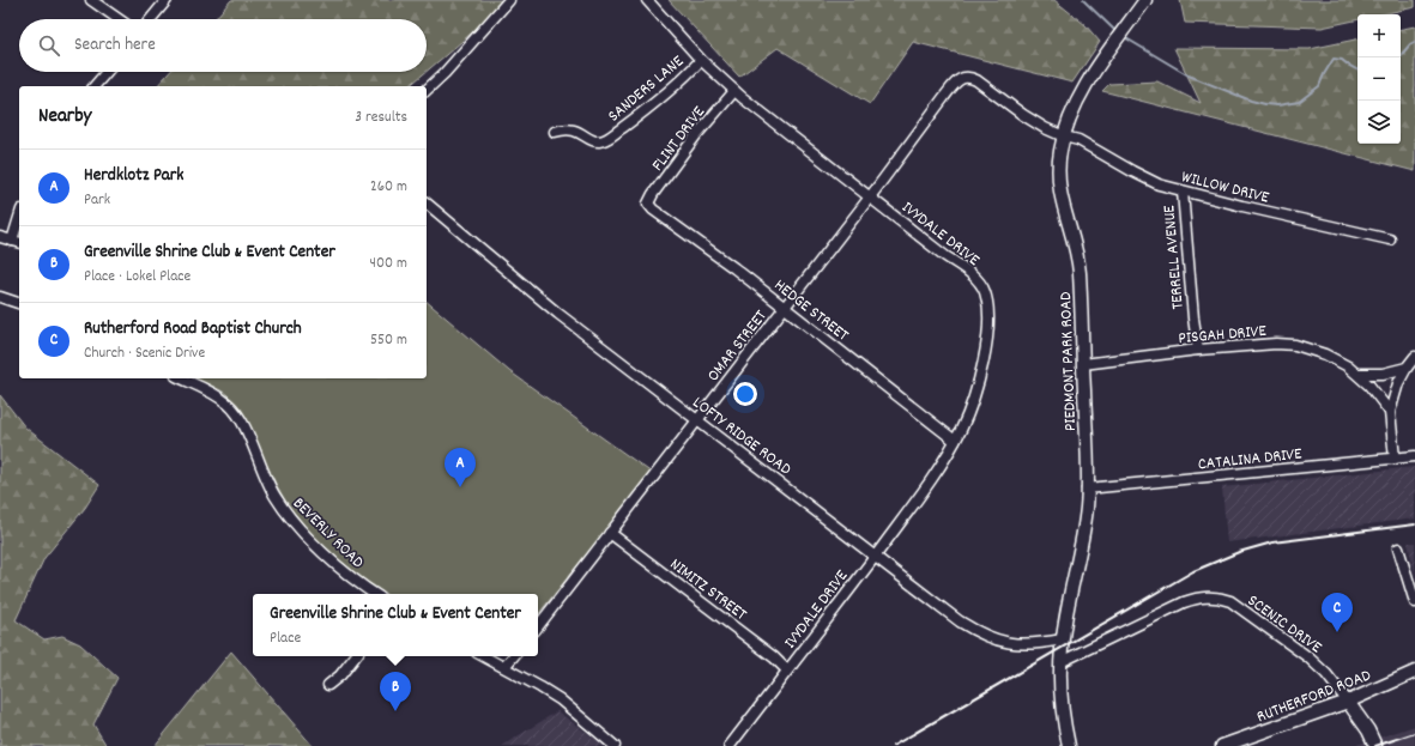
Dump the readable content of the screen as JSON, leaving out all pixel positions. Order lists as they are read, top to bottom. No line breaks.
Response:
{"streets":{"street":["SANDERS LANE","FLINT DRIVE","WILLOW DRIVE","IVYDALE DRIVE","TERRELL AVENUE","HEDGE STREET","PISGAH DRIVE","OMAR STREET","PIEDMONT PARK ROAD","LOFTY RIDGE ROAD","CATALINA DRIVE","BEVERLY ROAD","NIMITZ STREET","SCENIC DRIVE","RUTHERFORD ROAD"]},"crossings":[["SANDERS LANE","IVYDALE DRIVE"],["FLINT DRIVE","IVYDALE DRIVE"],["FLINT DRIVE","HEDGE STREET"],["WILLOW DRIVE","TERRELL AVENUE"],["WILLOW DRIVE","OMAR STREET"],["WILLOW DRIVE","PIEDMONT PARK ROAD"],["IVYDALE DRIVE","HEDGE STREET"],["IVYDALE DRIVE","OMAR STREET"],["IVYDALE DRIVE","LOFTY RIDGE ROAD"],["IVYDALE DRIVE","NIMITZ STREET"],["TERRELL AVENUE","PISGAH DRIVE"],["HEDGE STREET","OMAR STREET"],["PISGAH DRIVE","PIEDMONT PARK ROAD"],["OMAR STREET","LOFTY RIDGE ROAD"],["OMAR STREET","NIMITZ STREET"],["PIEDMONT PARK ROAD","LOFTY RIDGE ROAD"],["PIEDMONT PARK ROAD","CATALINA DRIVE"],["PIEDMONT PARK ROAD","SCENIC DRIVE"],["SCENIC DRIVE","RUTHERFORD ROAD"]],"page":{"map_buttons":["+","−"],"search":"Search here","heading":["Nearby","3 results"],"list":[{"mark":"A","name":"Herdklotz Park","note":"Park","value":"260 m"},{"mark":"B","name":"Greenville Shrine Club & Event Center","note":"Place · Lokel Place","value":"400 m"},{"mark":"C","name":"Rutherford Road Baptist Church","note":"Church · Scenic Drive","value":"550 m"}],"pins":["A","C","B"],"popup":["Greenville Shrine Club & Event Center","Place"]}}
